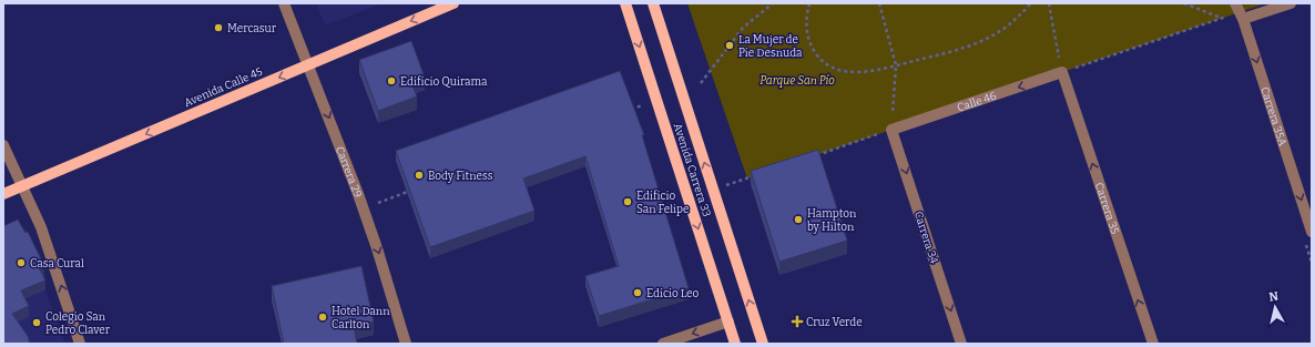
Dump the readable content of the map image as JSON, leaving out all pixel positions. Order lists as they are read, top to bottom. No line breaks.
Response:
{"streets":{"main road":["Avenida Calle 45","Avenida Carrera 33"],"street":["Calle 46","Carrera 35A","Carrera 29","Carrera 35","Carrera 34"]},"crossings":[["Avenida Calle 45","Carrera 29"],["Calle 46","Carrera 35"],["Calle 46","Carrera 34"]],"one_way":["Avenida Calle 45","Calle 46","Carrera 35A","Carrera 29","Carrera 35","Carrera 34"],"parks":["Parque San Pío"],"places":{"other":["Mercasur","La Mujer de Pie Desnuda","Edificio Quirama","Body Fitness","Edificio San Felipe","Hampton by Hilton","Casa Cural","Edicio Leo","Hotel Dann Carlton","Colegio San Pedro Claver"],"health":["Cruz Verde"]},"north":"top"}
